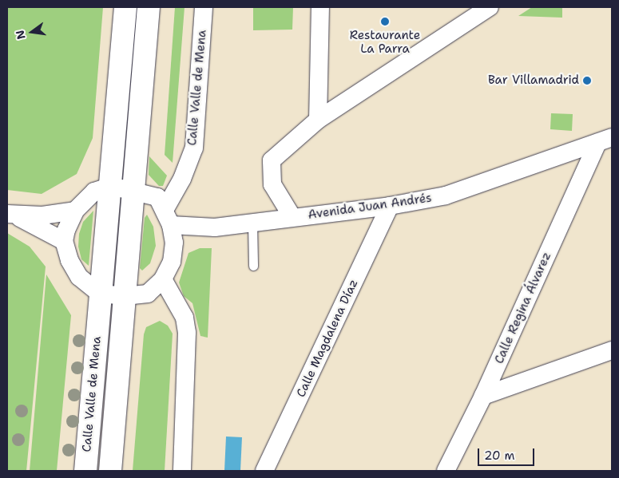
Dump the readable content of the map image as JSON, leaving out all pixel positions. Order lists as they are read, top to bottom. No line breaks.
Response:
{"streets":{"main road":["Calle Valle de Mena"],"street":["Avenida Juan Andrés","Calle Regina Álvarez","Calle Magdalena Díaz"]},"crossings":[["Calle Valle de Mena","Avenida Juan Andrés"],["Avenida Juan Andrés","Calle Regina Álvarez"],["Avenida Juan Andrés","Calle Magdalena Díaz"]],"places":["Restaurante La Parra","Bar Villamadrid"],"scale_bar":"20 m","north":"left"}
